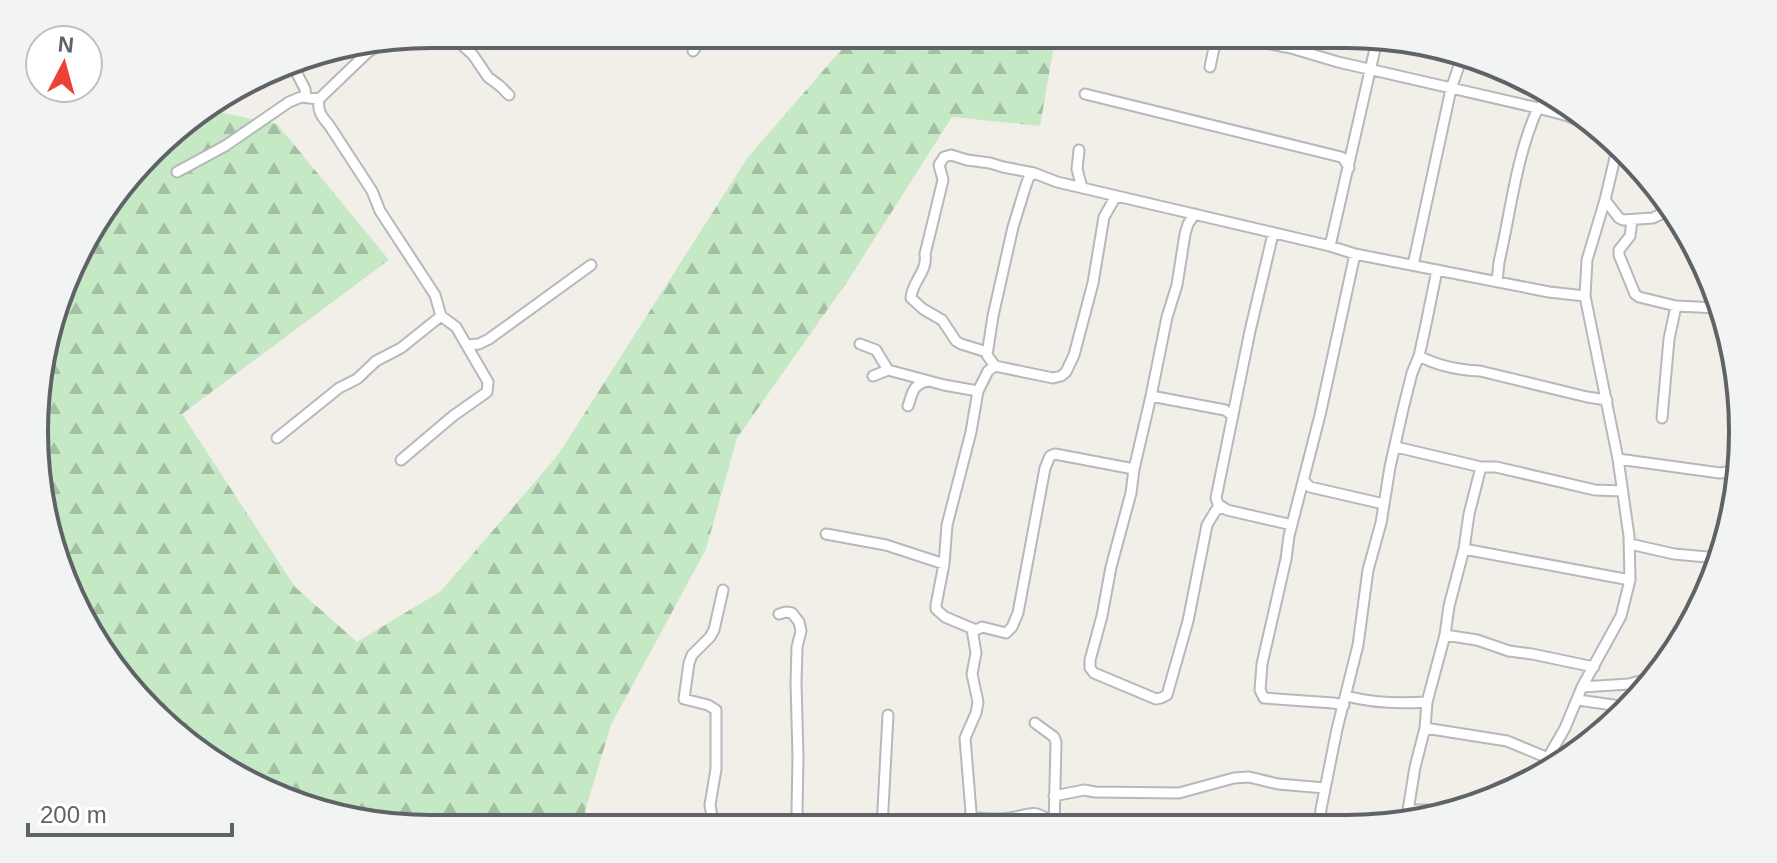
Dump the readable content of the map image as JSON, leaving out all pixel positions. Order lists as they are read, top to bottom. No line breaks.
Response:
{"scale_bar":"200 m","north":"top"}
